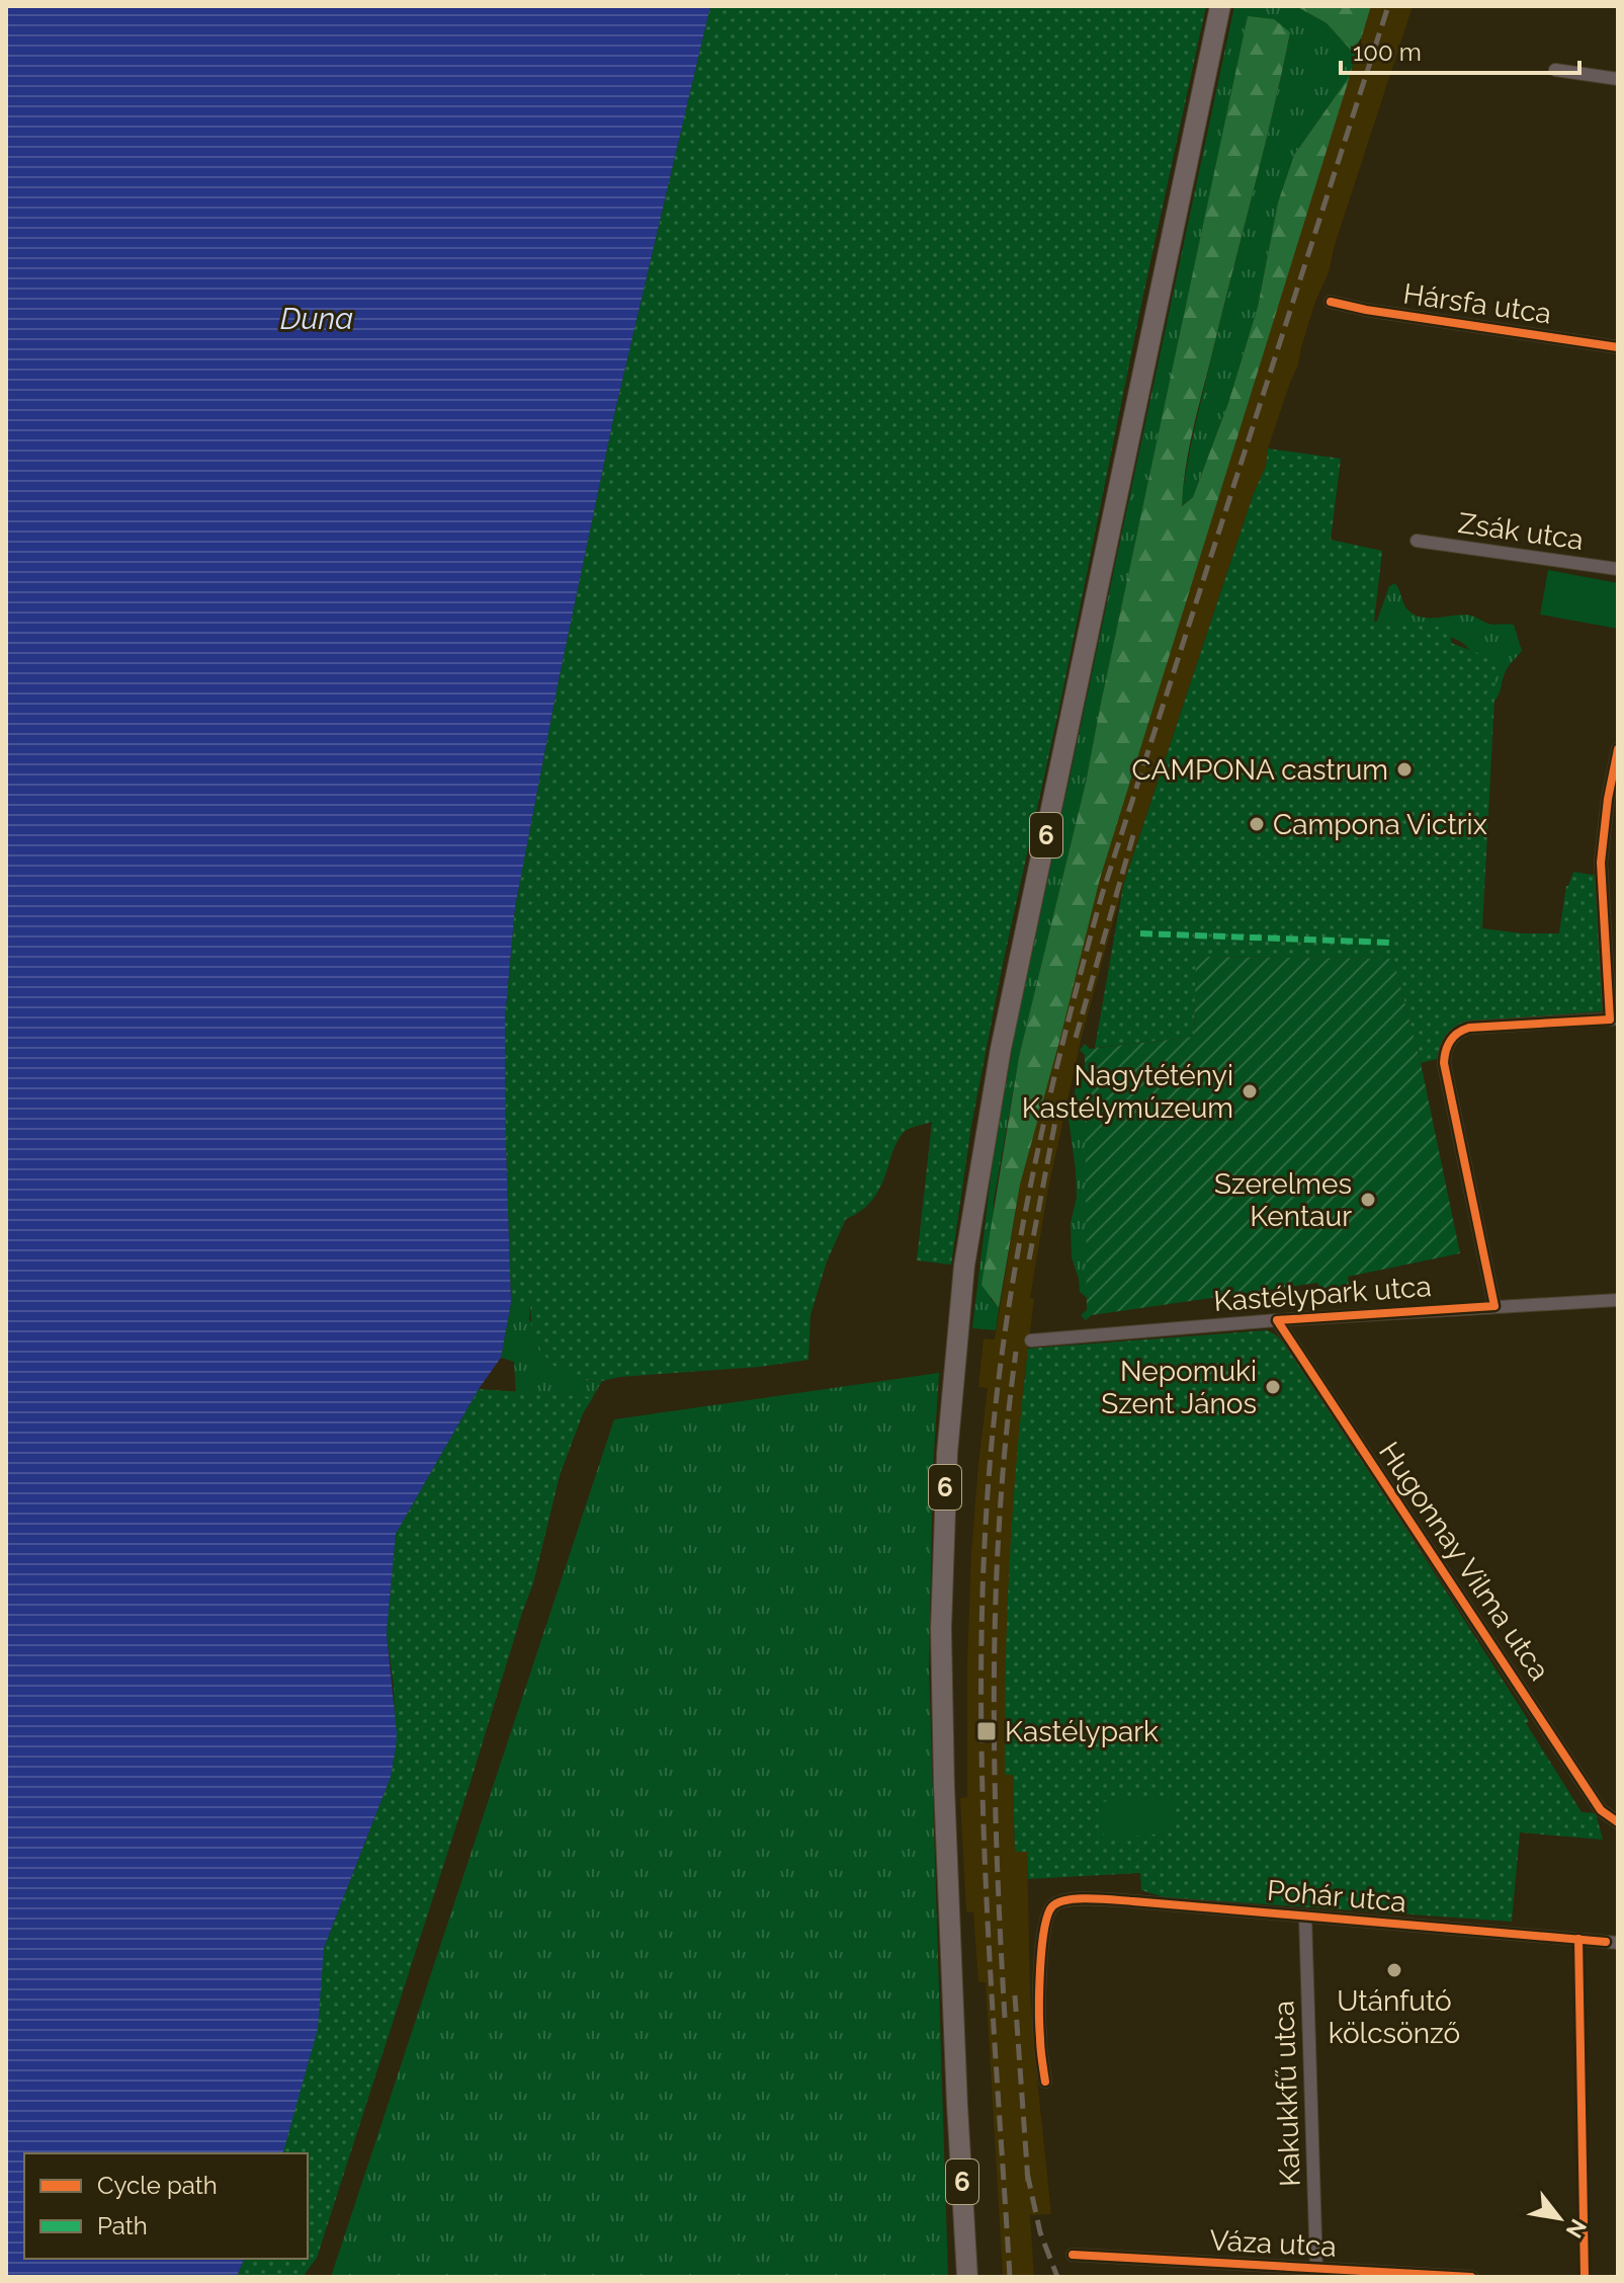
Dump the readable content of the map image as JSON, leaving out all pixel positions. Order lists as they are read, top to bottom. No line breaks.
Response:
{"streets":{"main road":["6"],"street":["Hársfa utca","Zsák utca","Kastélypark utca","Hugonnay Vilma utca","Pohár utca","Kakukkfű utca","Váza utca"]},"crossings":[["Kastélypark utca","Hugonnay Vilma utca"],["Pohár utca","Kakukkfű utca"],["Kakukkfű utca","Váza utca"]],"water":["Duna"],"places":{"other":["CAMPONA castrum","Campona Victrix","Nagytétényi Kastélymúzeum","Szerelmes Kentaur","Nepomuki Szent János","Utánfutó kölcsönző"],"transit":["Kastélypark"]},"legend":["Cycle path","Path"],"scale_bar":"100 m","north":"bottom right"}
